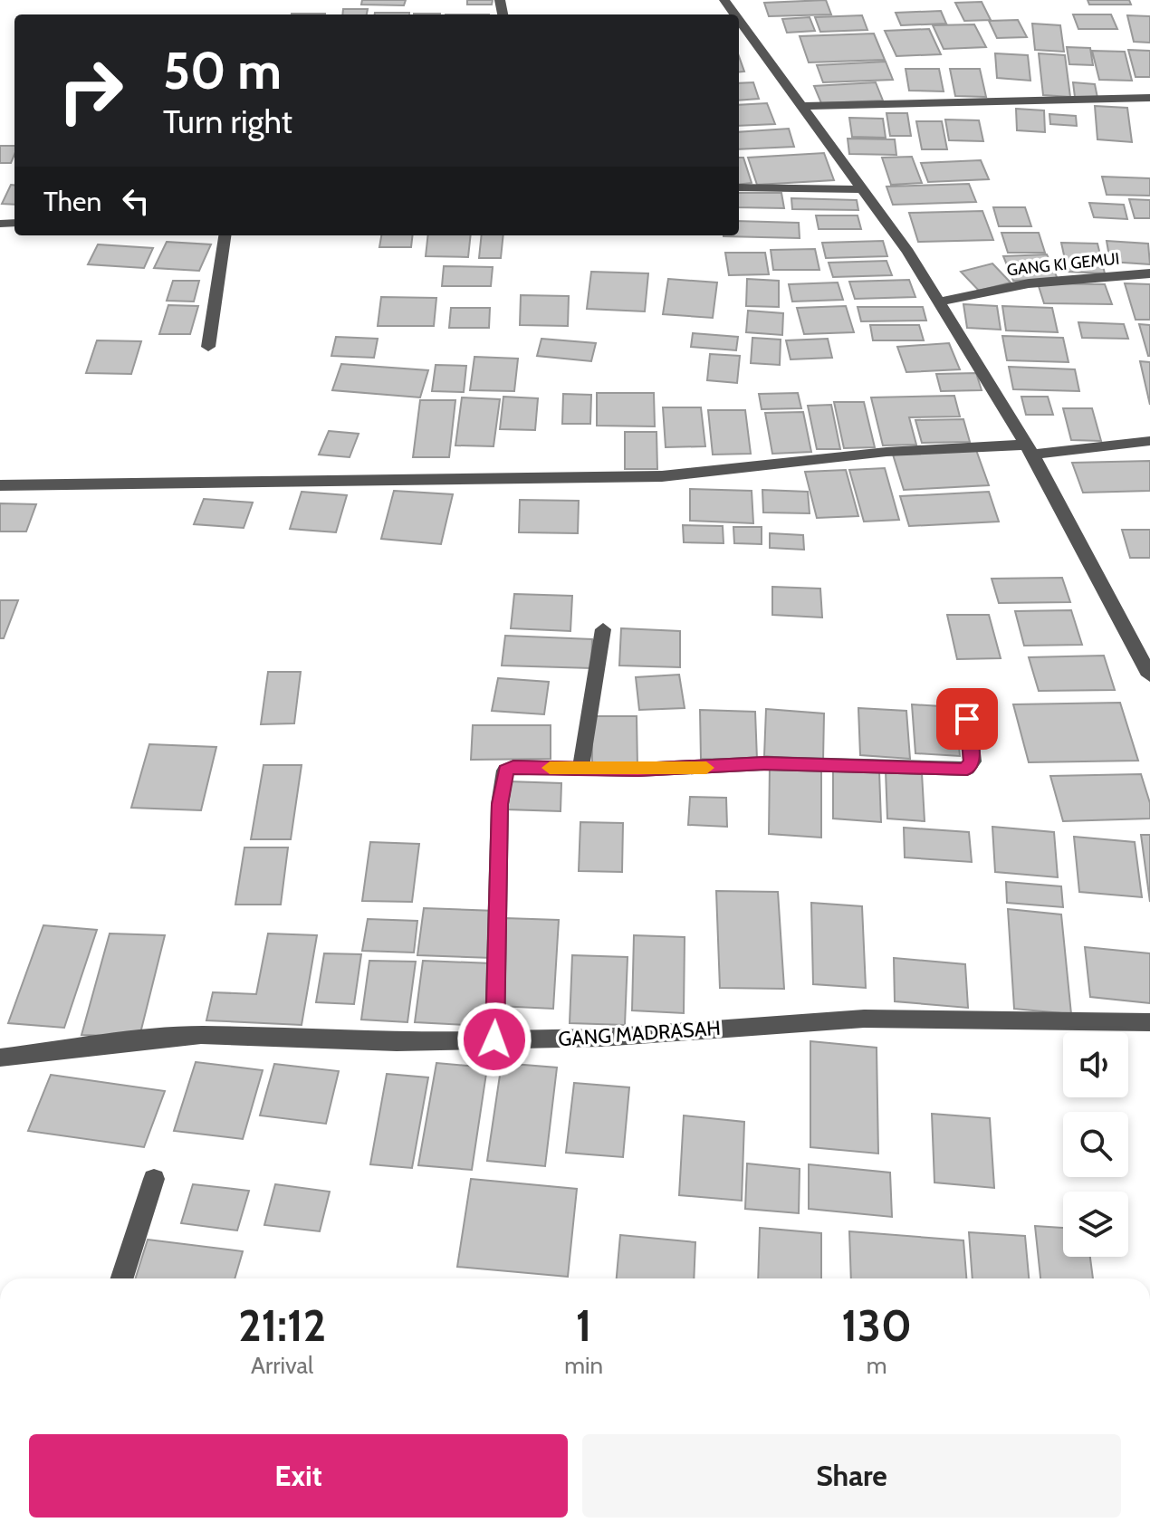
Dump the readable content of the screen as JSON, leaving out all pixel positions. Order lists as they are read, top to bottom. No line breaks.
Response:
{"streets":{"street":["GANG KI GEMUI","GANG MADRASAH"]},"page":{"turn":["50 m","Turn right"],"then":"Then","eta":["21:12","Arrival","1","min","130","m"],"buttons":["Exit","Share"]}}
